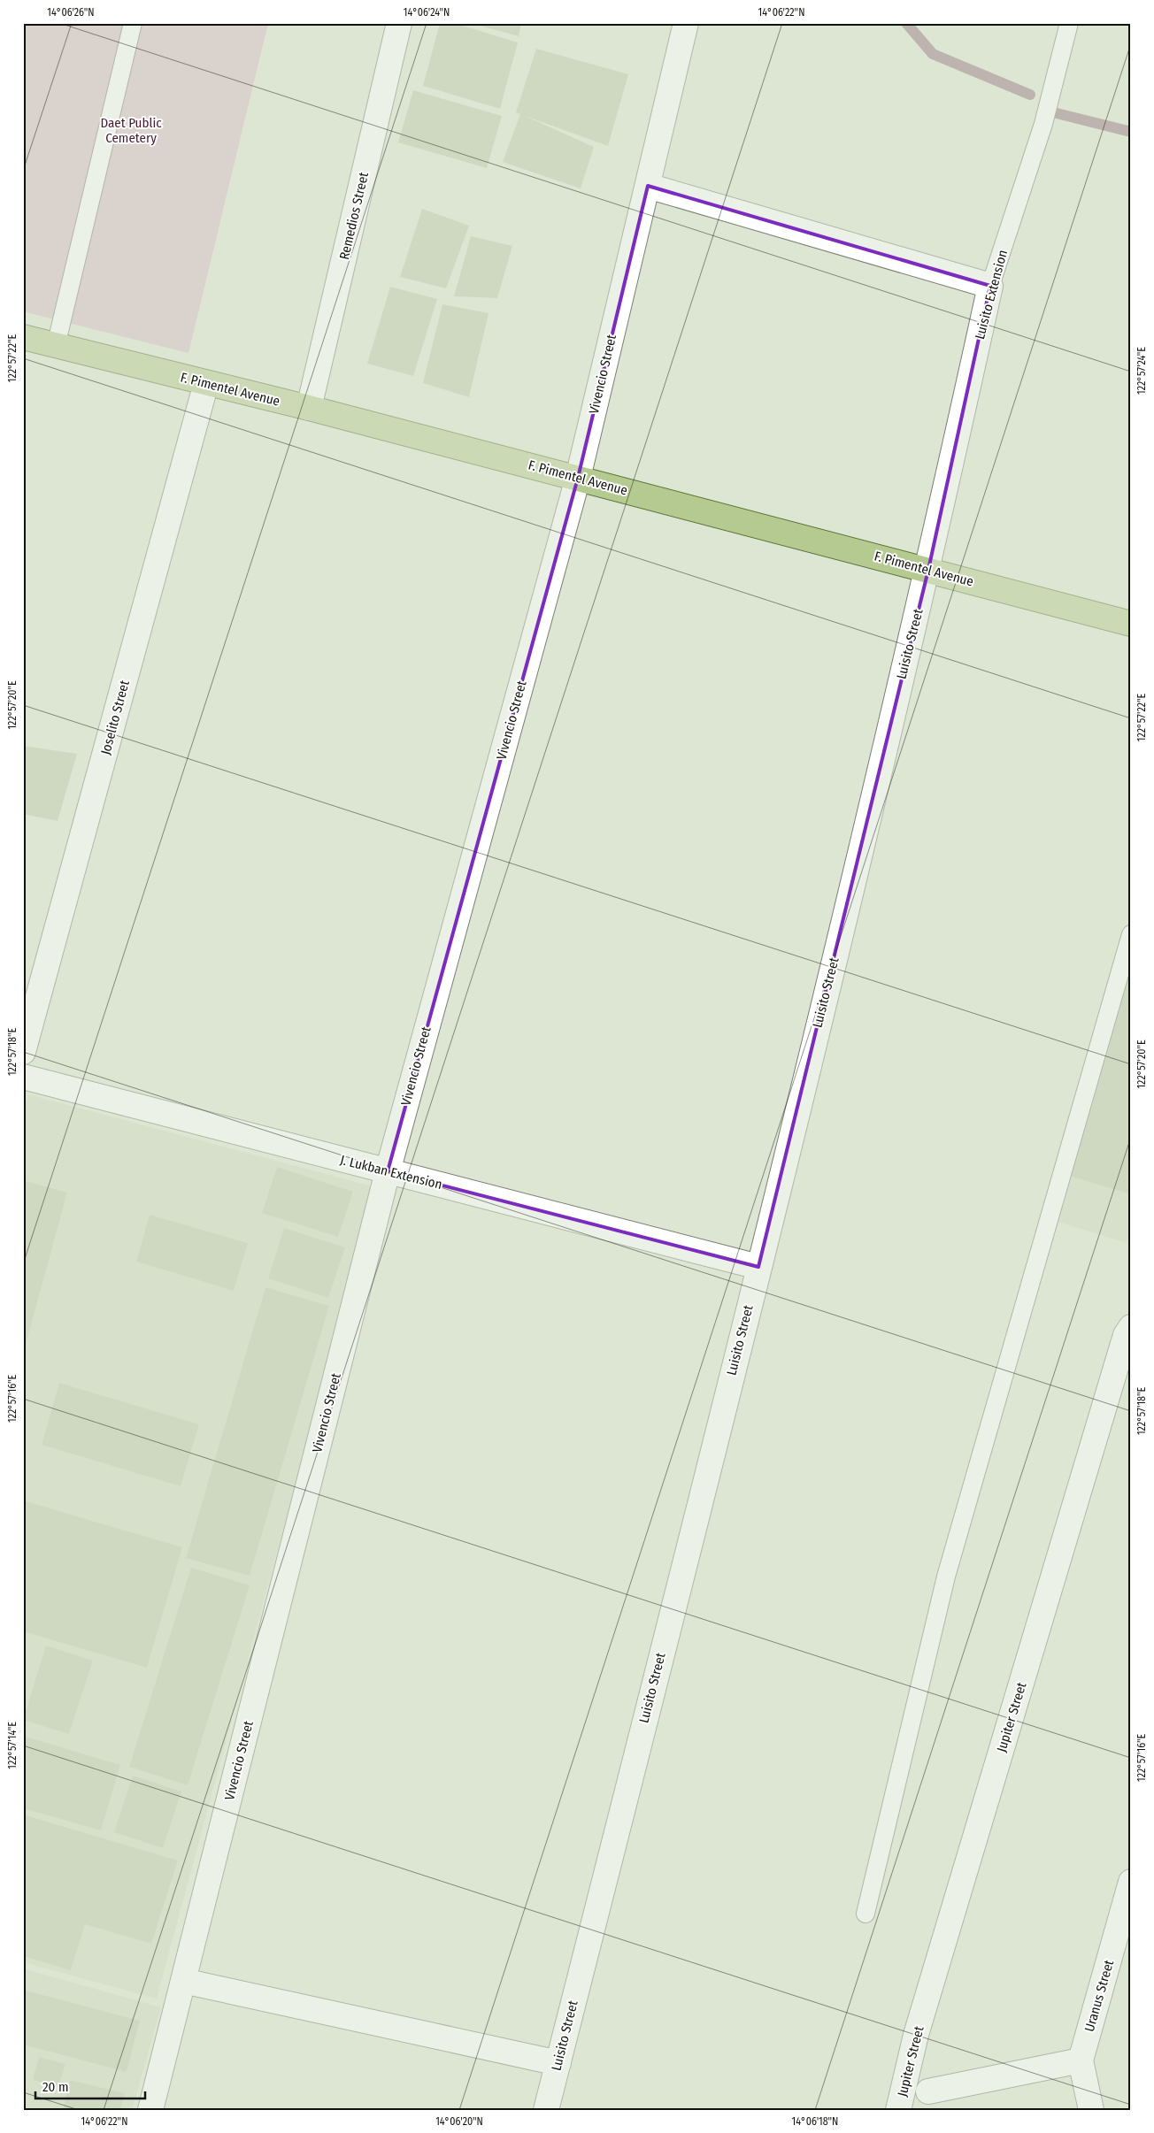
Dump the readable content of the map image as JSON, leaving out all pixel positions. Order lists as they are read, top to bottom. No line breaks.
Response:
{"streets":{"main road":["F. Pimentel Avenue"],"street":["Remedios Street","Luisito Extension","Vivencio Street","Luisito Street","Joselito Street","J. Lukban Extension","Jupiter Street","Uranus Street"]},"crossings":[["Remedios Street","F. Pimentel Avenue"],["Luisito Extension","F. Pimentel Avenue"],["Luisito Extension","Luisito Street"],["Vivencio Street","F. Pimentel Avenue"],["Vivencio Street","J. Lukban Extension"],["F. Pimentel Avenue","Luisito Street"],["F. Pimentel Avenue","Joselito Street"],["Luisito Street","J. Lukban Extension"]],"parks":["Daet Public Cemetery"],"scale_bar":"20 m","coordinates":["14°06'26\"N","14°06'24\"N","14°06'22\"N","122°57'22\"E","122°57'24\"E","122°57'20\"E","122°57'18\"E","122°57'16\"E","122°57'14\"E","14°06'20\"N","14°06'18\"N"]}
